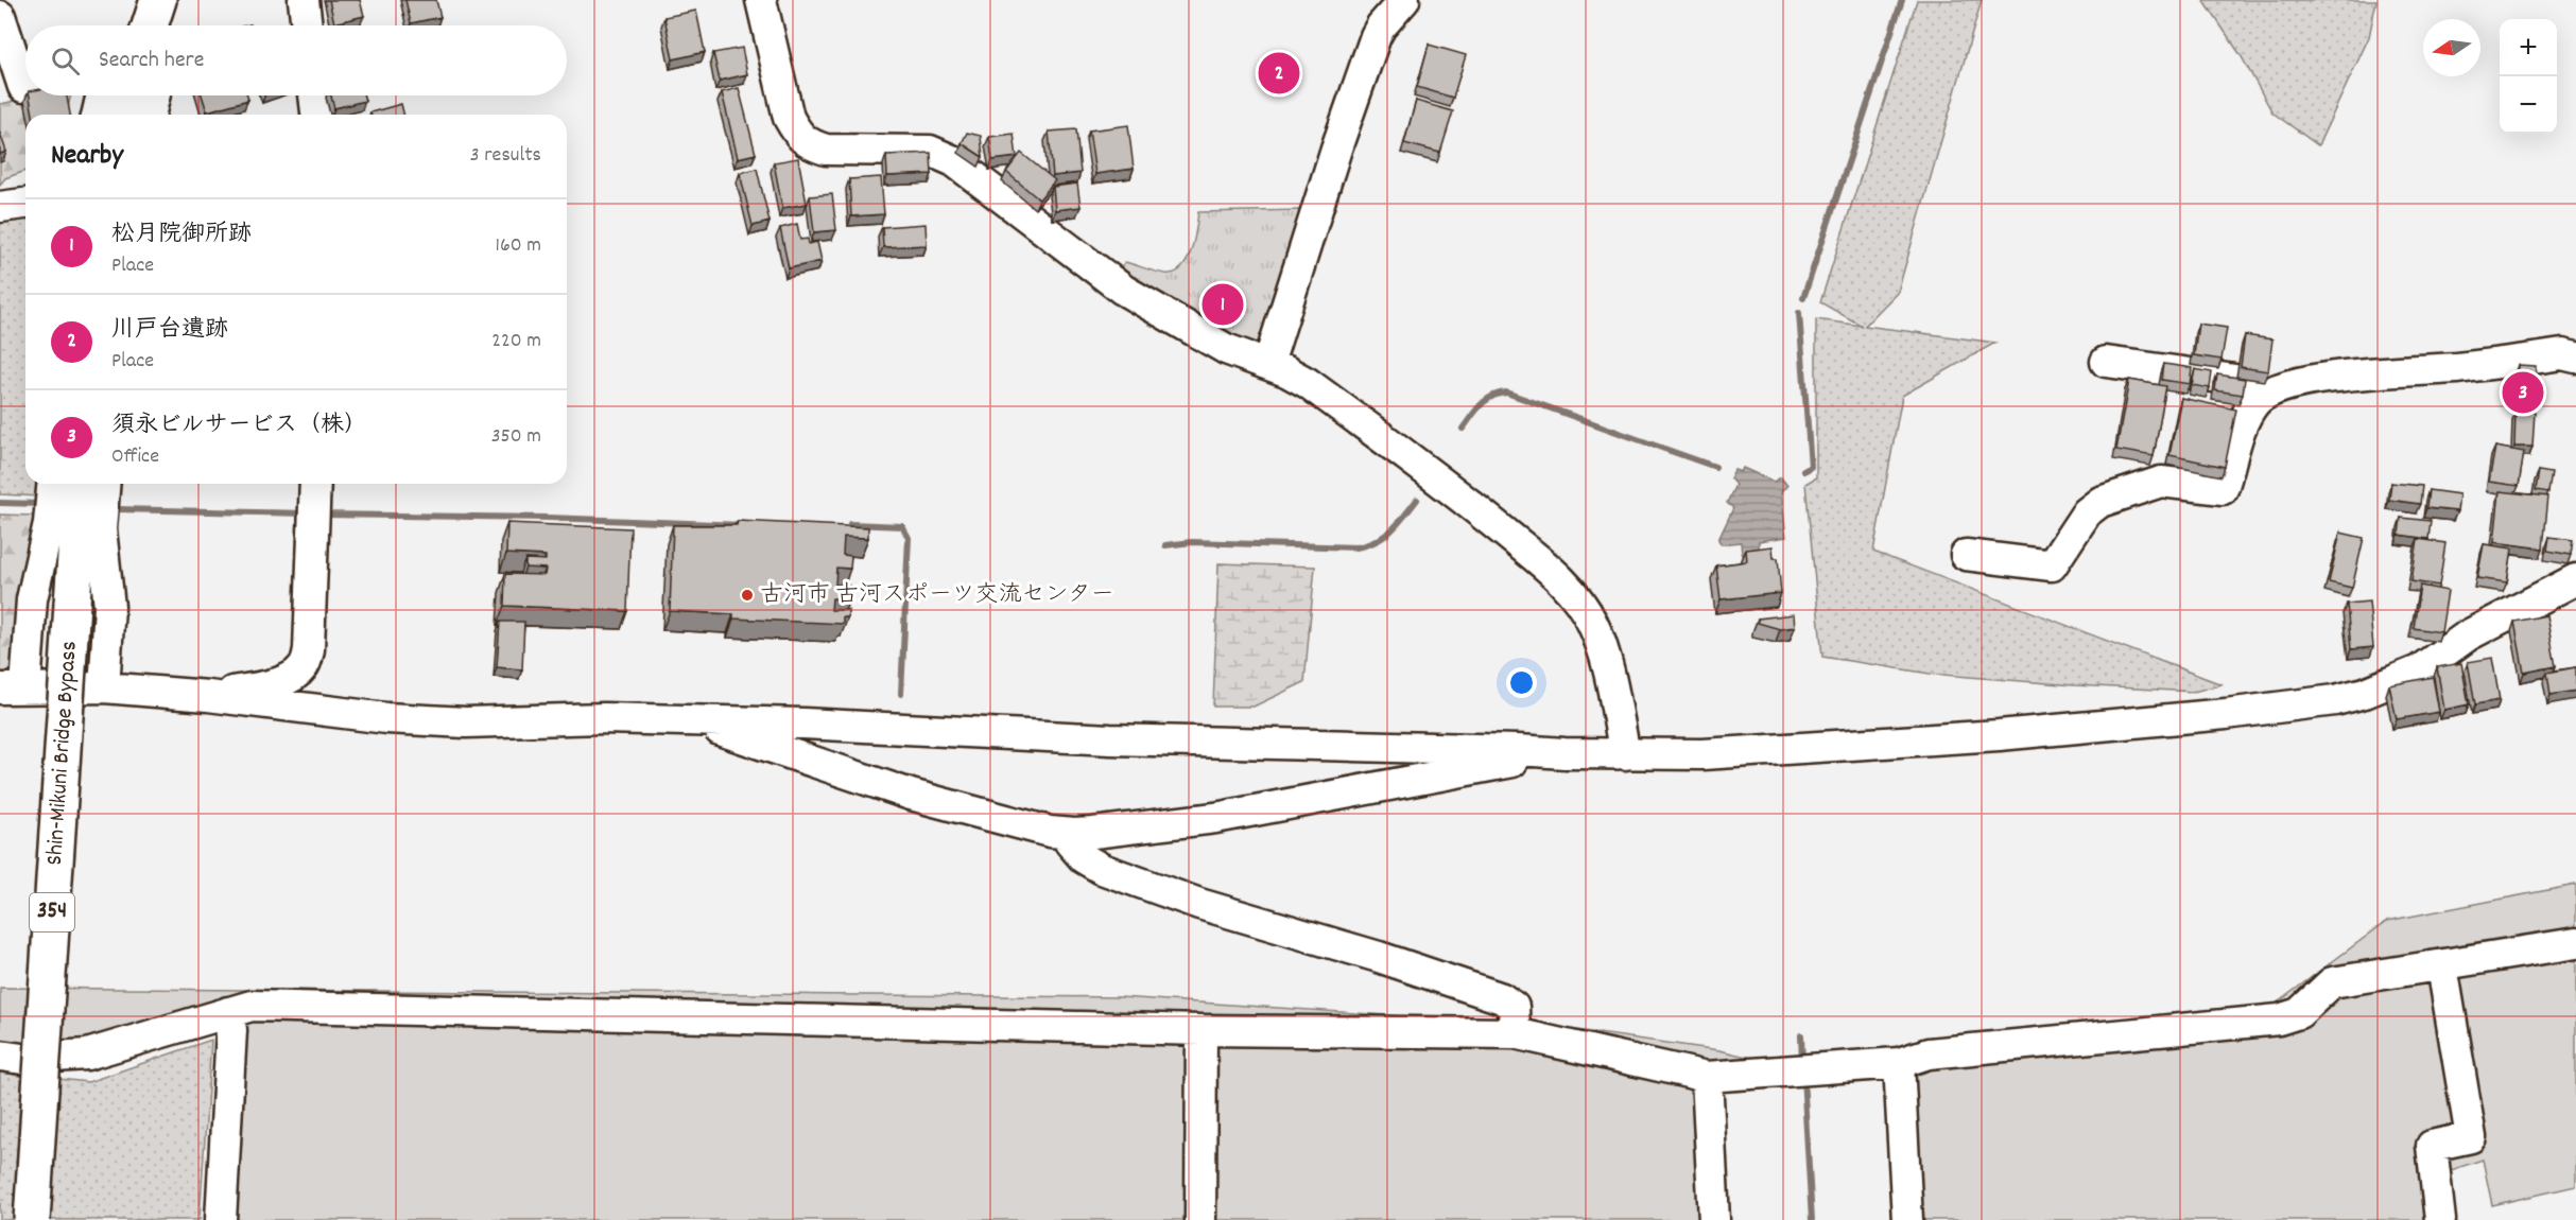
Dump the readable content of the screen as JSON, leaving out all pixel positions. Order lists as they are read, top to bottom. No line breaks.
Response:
{"streets":{"highway":["Shin-Mikuni Bridge Bypass","354"]},"places":["古河市 古河スポーツ交流センター"],"north":"left","page":{"map_buttons":["+","−"],"search":"Search here","pins":["2","1","3"],"heading":["Nearby","3 results"],"list":[{"mark":"1","name":"松月院御所跡","note":"Place","value":"160 m"},{"mark":"2","name":"川戸台遺跡","note":"Place","value":"220 m"},{"mark":"3","name":"須永ビルサービス（株）","note":"Office","value":"350 m"}]}}
